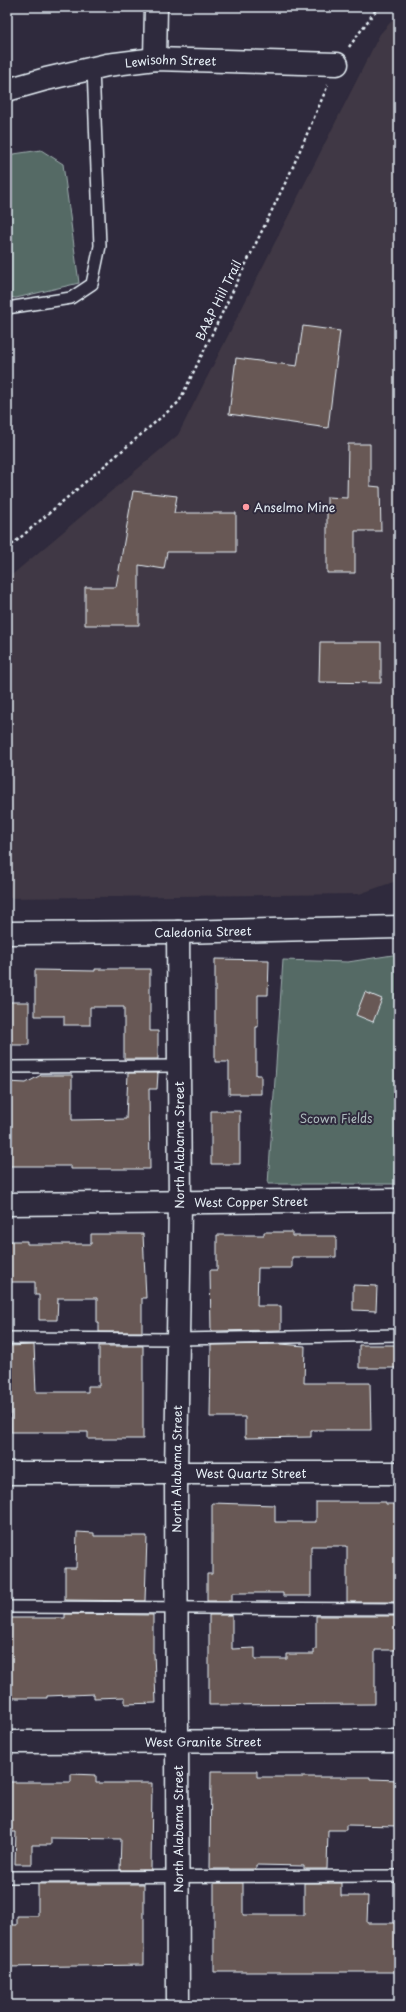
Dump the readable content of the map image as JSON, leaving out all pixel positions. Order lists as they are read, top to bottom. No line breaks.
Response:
{"streets":{"street":["Lewisohn Street","Caledonia Street","North Alabama Street","West Copper Street","West Quartz Street","West Granite Street"],"path":["BA&P Hill Trail"]},"crossings":[["Lewisohn Street","BA&P Hill Trail"],["Caledonia Street","North Alabama Street"],["North Alabama Street","West Copper Street"],["North Alabama Street","West Quartz Street"],["North Alabama Street","West Granite Street"]],"parks":["Scown Fields"],"places":["Anselmo Mine"]}
